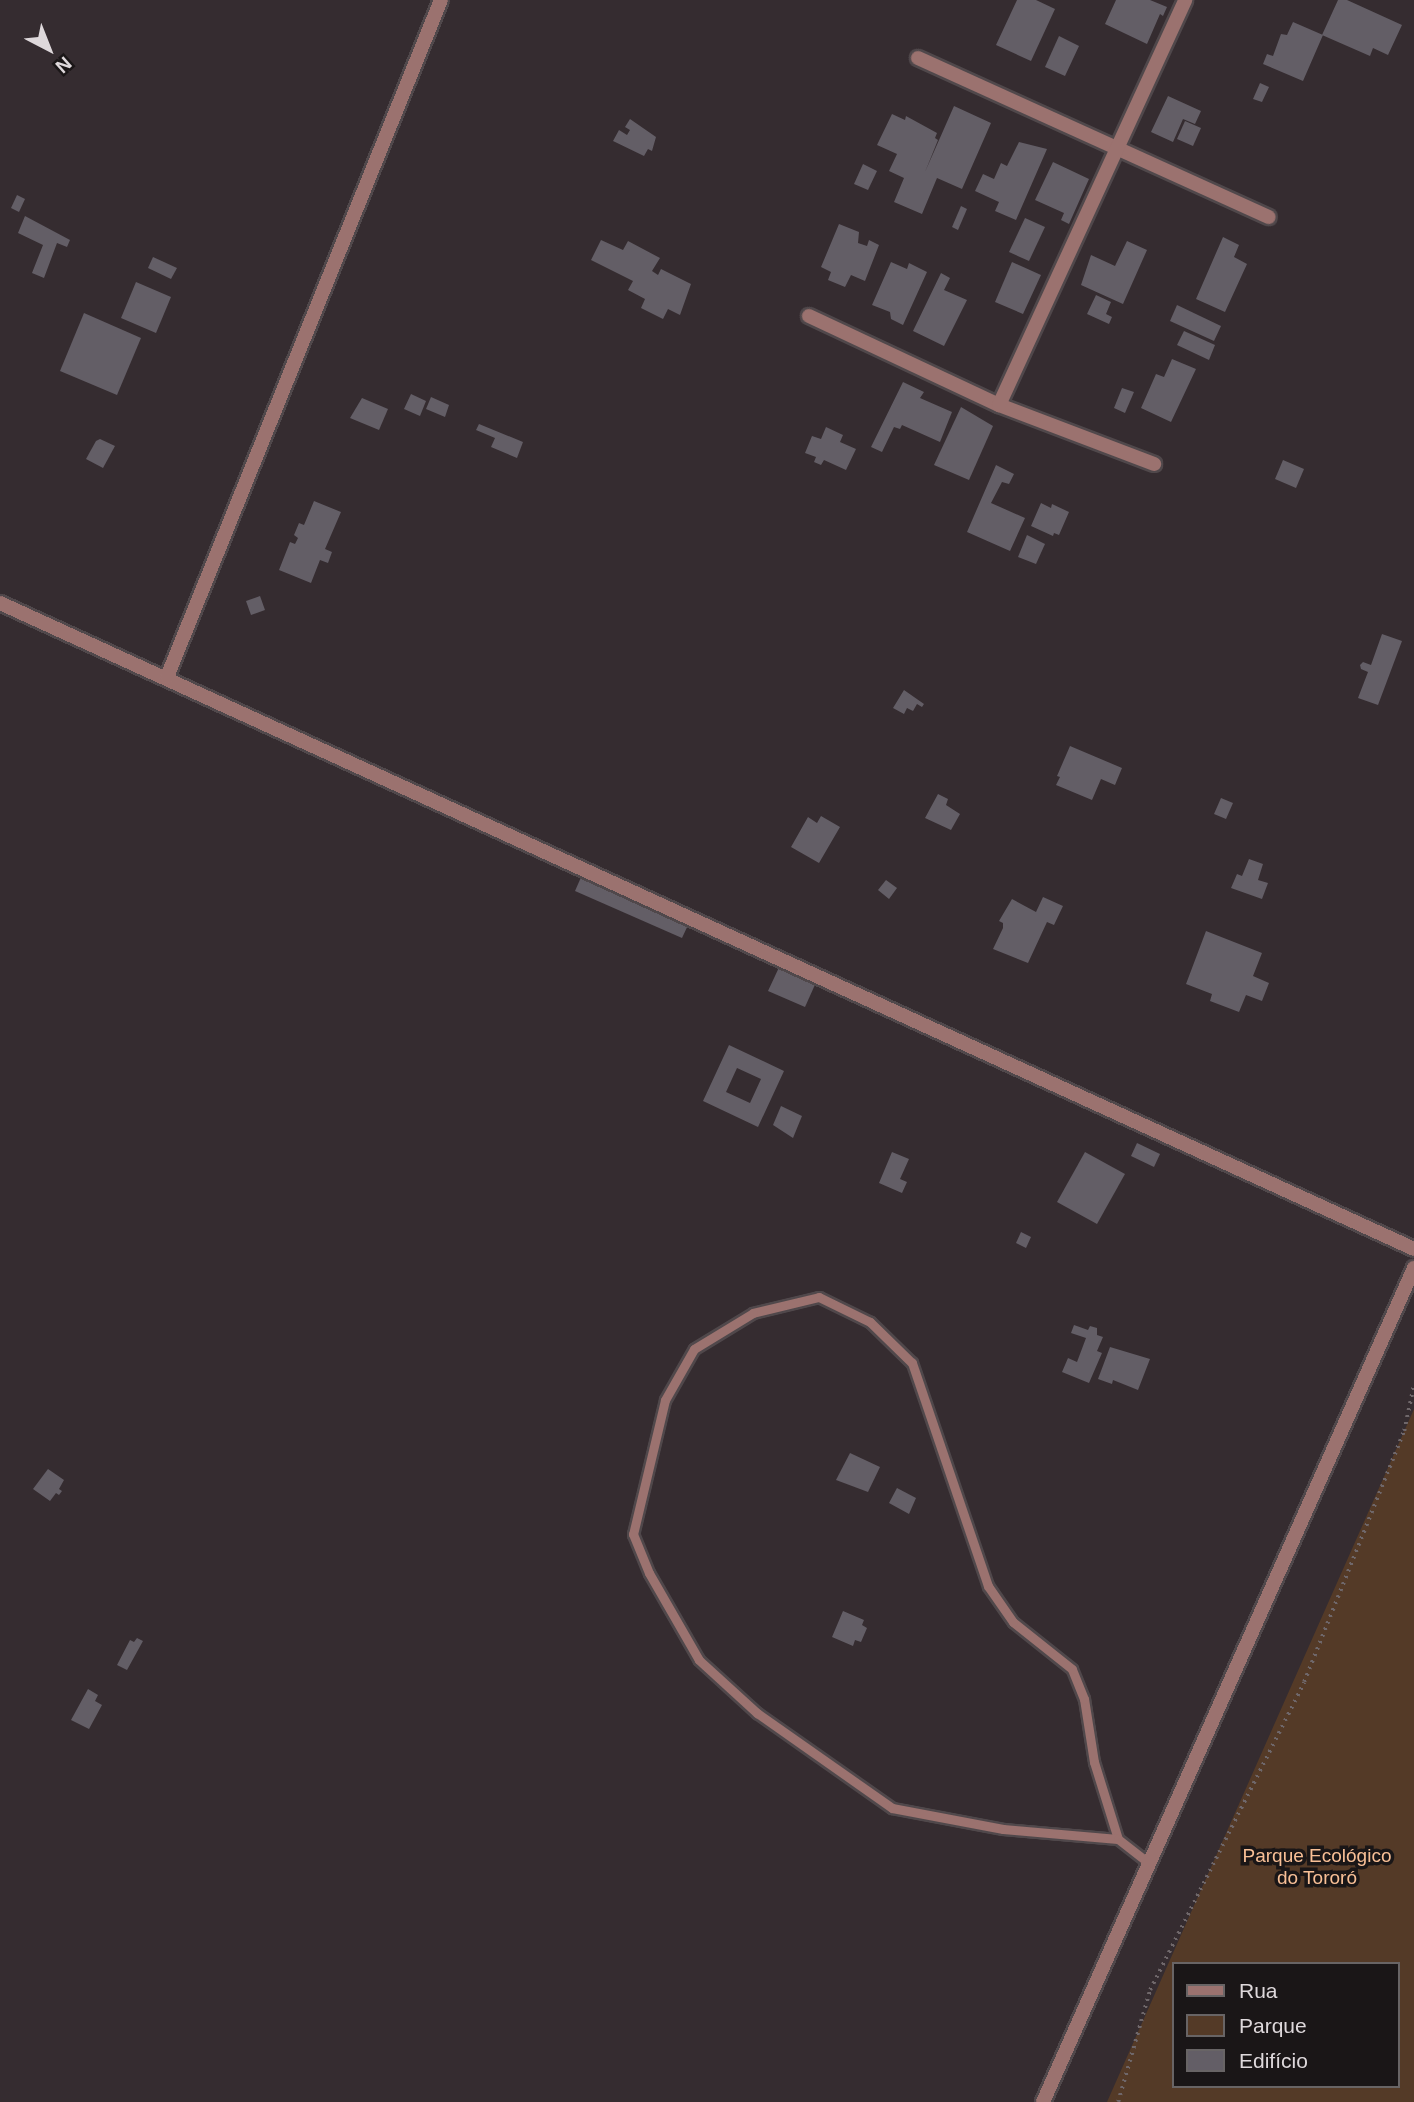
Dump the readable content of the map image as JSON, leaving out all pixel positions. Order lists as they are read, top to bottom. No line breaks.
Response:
{"parks":["Parque Ecológico do Tororó"],"legend":["Rua","Parque","Edifício"],"north":"bottom right"}
